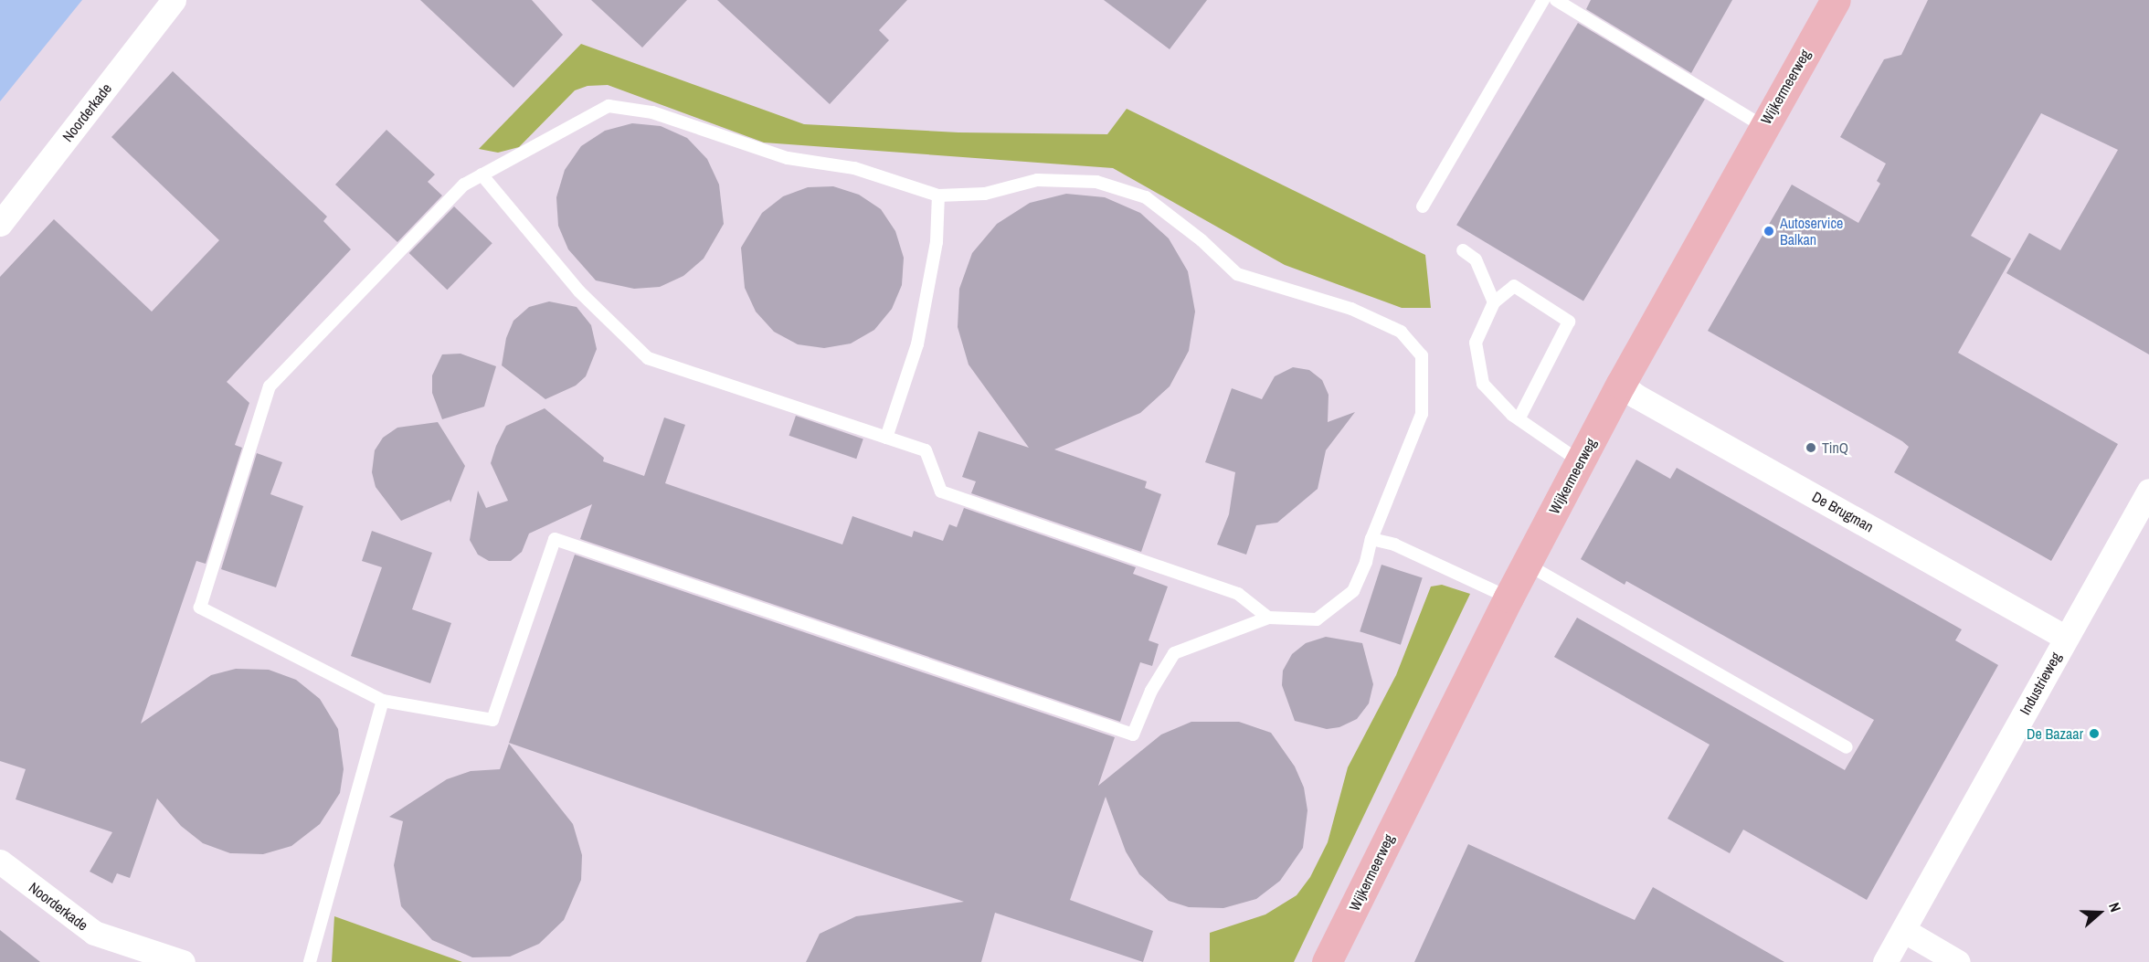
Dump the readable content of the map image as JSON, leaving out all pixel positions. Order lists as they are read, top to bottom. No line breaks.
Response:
{"streets":{"main road":["Wijkermeerweg"],"street":["Noorderkade","De Brugman","Industrieweg"]},"crossings":[["Wijkermeerweg","De Brugman"],["De Brugman","Industrieweg"]],"places":["Autoservice Balkan","TinQ","De Bazaar"],"north":"right"}
